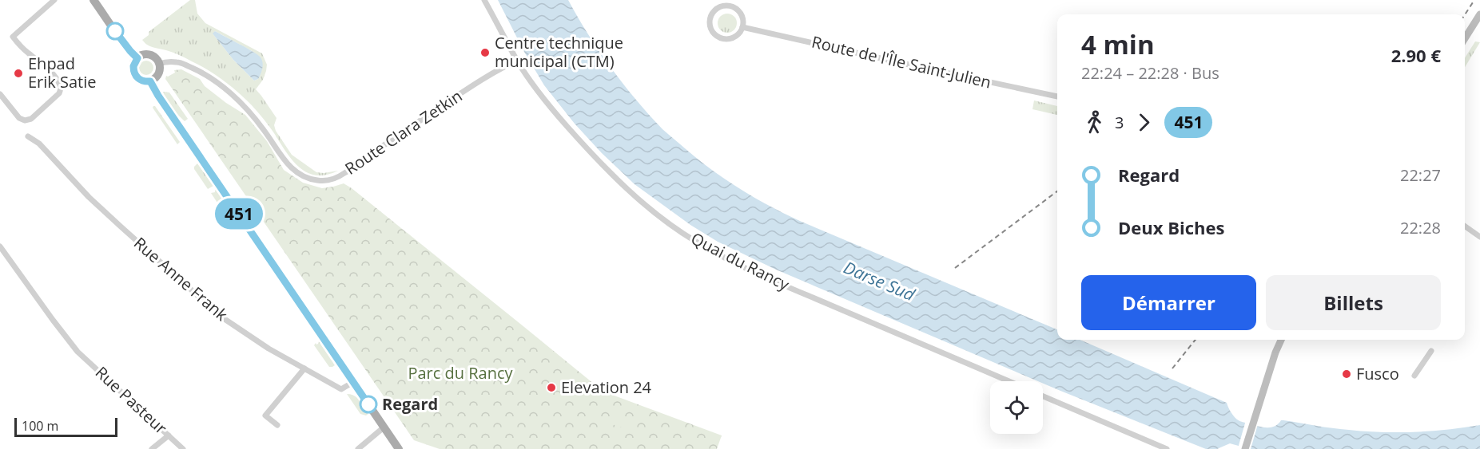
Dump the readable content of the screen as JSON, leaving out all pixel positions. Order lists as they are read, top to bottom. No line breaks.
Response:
{"streets":{"street":["Route de l'Île Saint-Julien","Route Clara Zetkin","Quai du Rancy","Rue Anne Frank","Rue Pasteur"]},"crossings":[["Route Clara Zetkin","Quai du Rancy"]],"water":["Darse Sud"],"parks":["Parc du Rancy"],"places":["Centre technique municipal (CTM)","Ehpad Erik Satie","Fusco","Elevation 24","Regard"],"lines":["bus line 451"],"scale_bar":"100 m","page":{"on_map":"451","heading":["4 min","22:24 – 22:28 · Bus","2.90 €"],"legs":["3","451"],"list":[{"name":"Regard","value":"22:27"},{"name":"Deux Biches","value":"22:28"}],"buttons":["Démarrer","Billets"],"scale":"100 m"}}
